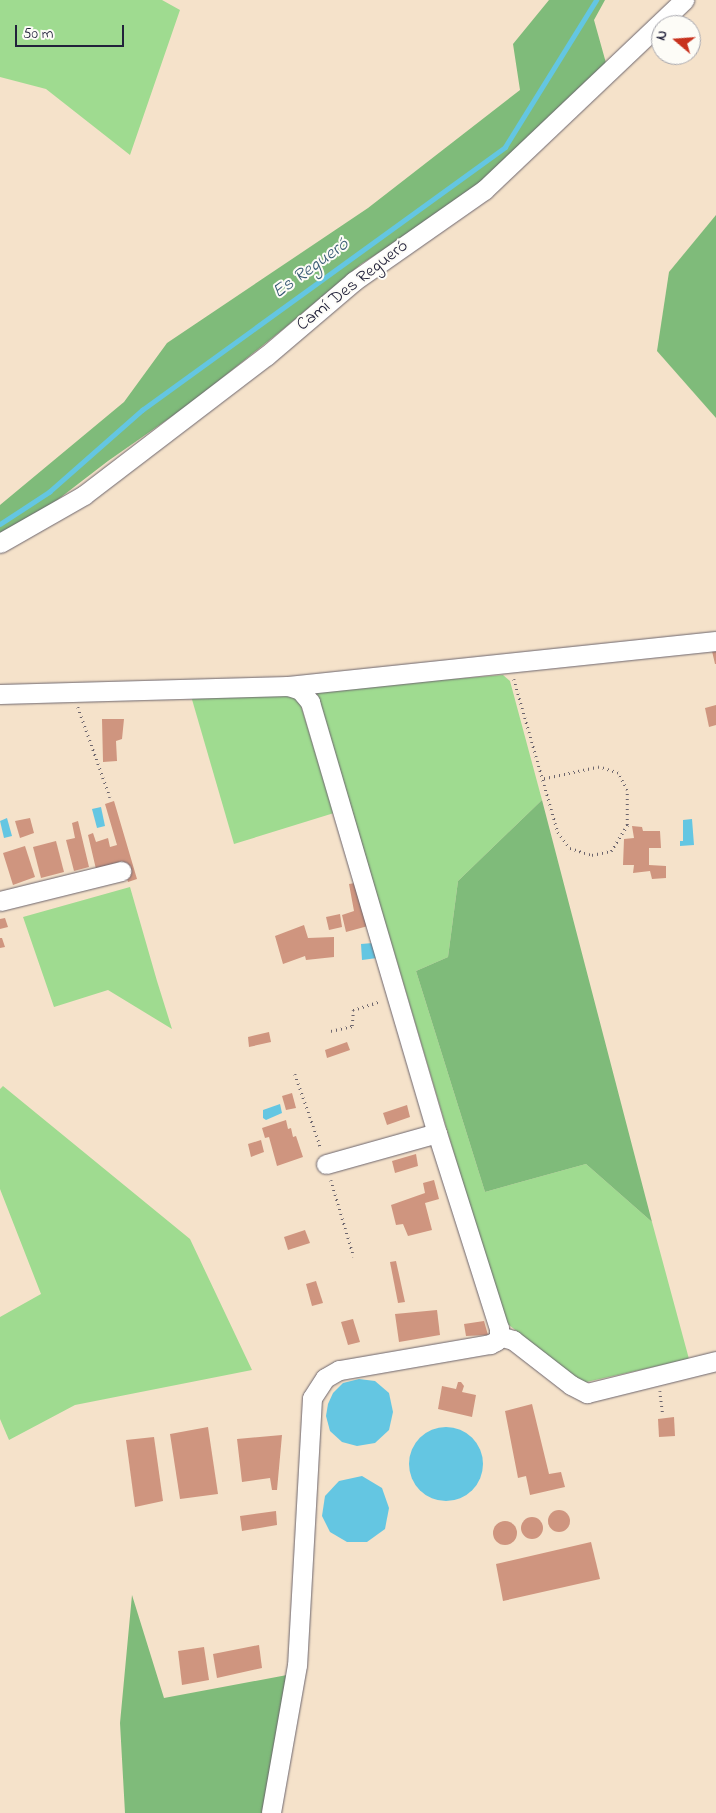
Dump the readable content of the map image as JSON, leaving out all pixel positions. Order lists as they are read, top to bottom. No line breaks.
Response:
{"streets":{"street":["Camí Des Regueró"]},"water":["Es Regueró"],"scale_bar":"50 m","north":"left"}
